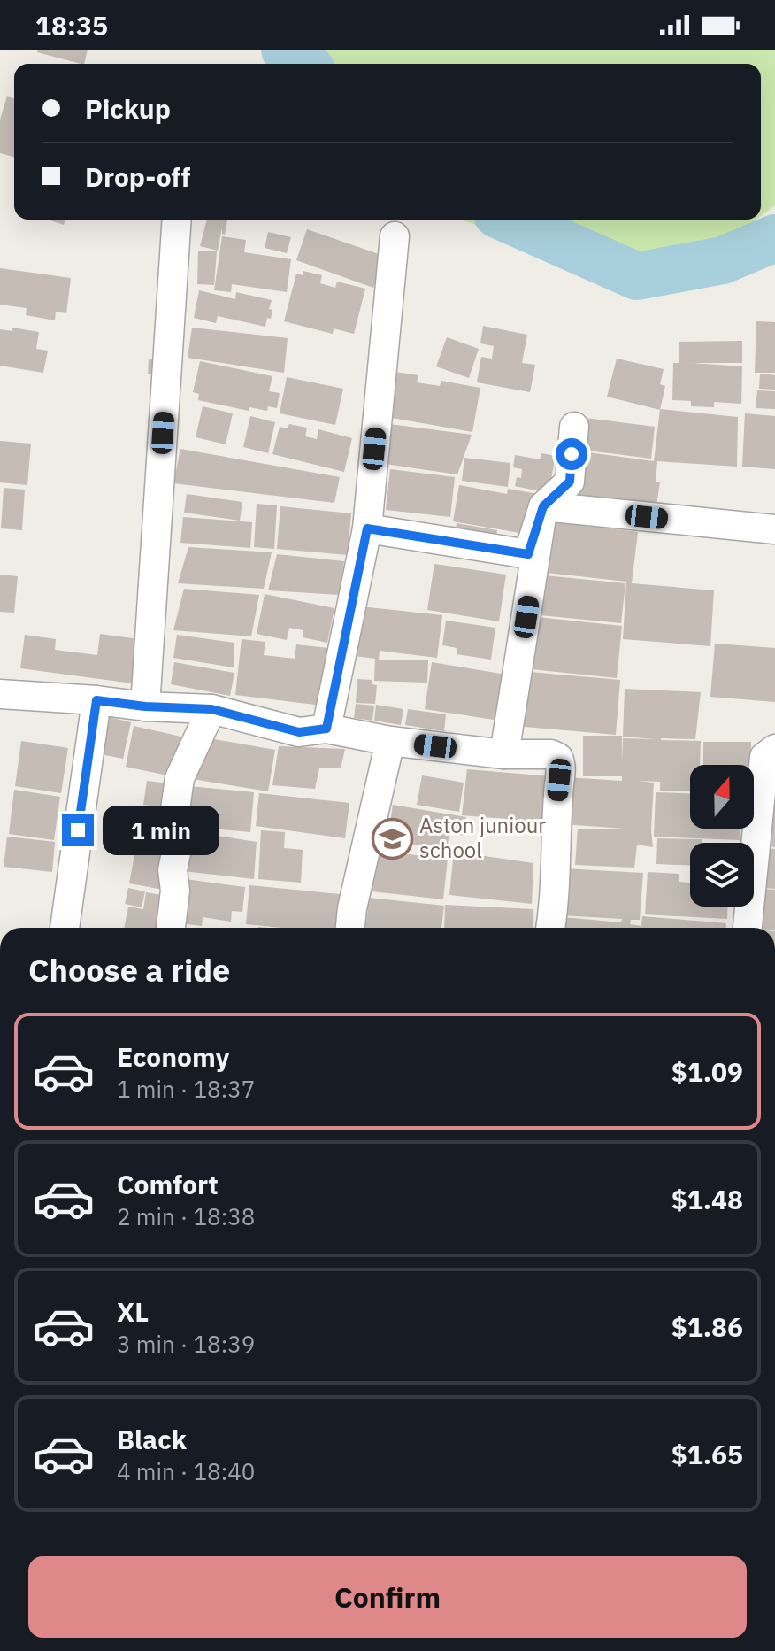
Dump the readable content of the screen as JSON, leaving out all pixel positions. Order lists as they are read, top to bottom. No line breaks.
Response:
{"places":{"school or university":["Aston juniour school"]},"north":"top","page":{"status":"18:35","banner":["Pickup","Drop-off"],"bubble":"1 min","heading":"Choose a ride","list":[{"name":"Economy","note":"1 min · 18:37","value":"$1.09"},{"name":"Comfort","note":"2 min · 18:38","value":"$1.48"},{"name":"XL","note":"3 min · 18:39","value":"$1.86"},{"name":"Black","note":"4 min · 18:40","value":"$1.65"}],"buttons":"Confirm"}}
